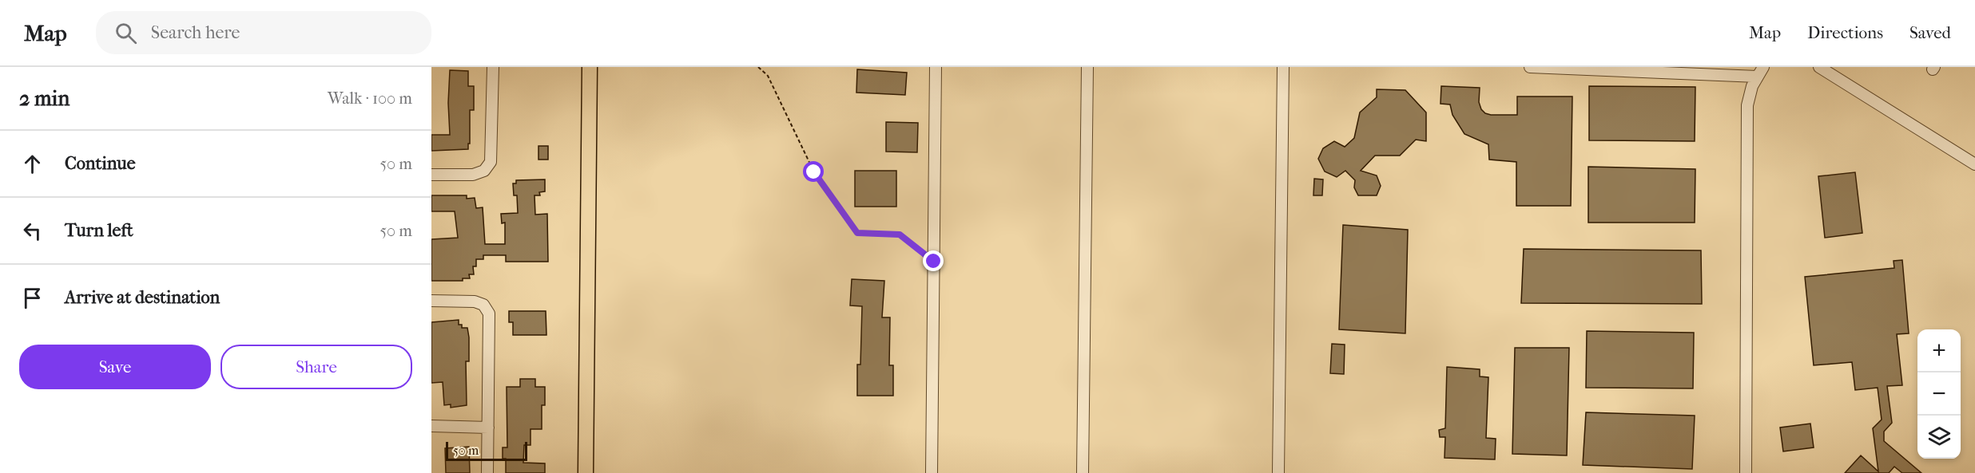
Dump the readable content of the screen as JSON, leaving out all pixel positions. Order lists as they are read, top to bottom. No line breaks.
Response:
{"scale_bar":"50 m","page":{"header":"Map","search":"Search here","nav":["Map","Directions","Saved"],"heading":["2 min","Walk · 100 m"],"list":[["Continue","50 m"],["Turn left","50 m"],"Arrive at destination"],"map_buttons":["+","−"],"buttons":["Save","Share"],"scale":"50 m"}}
